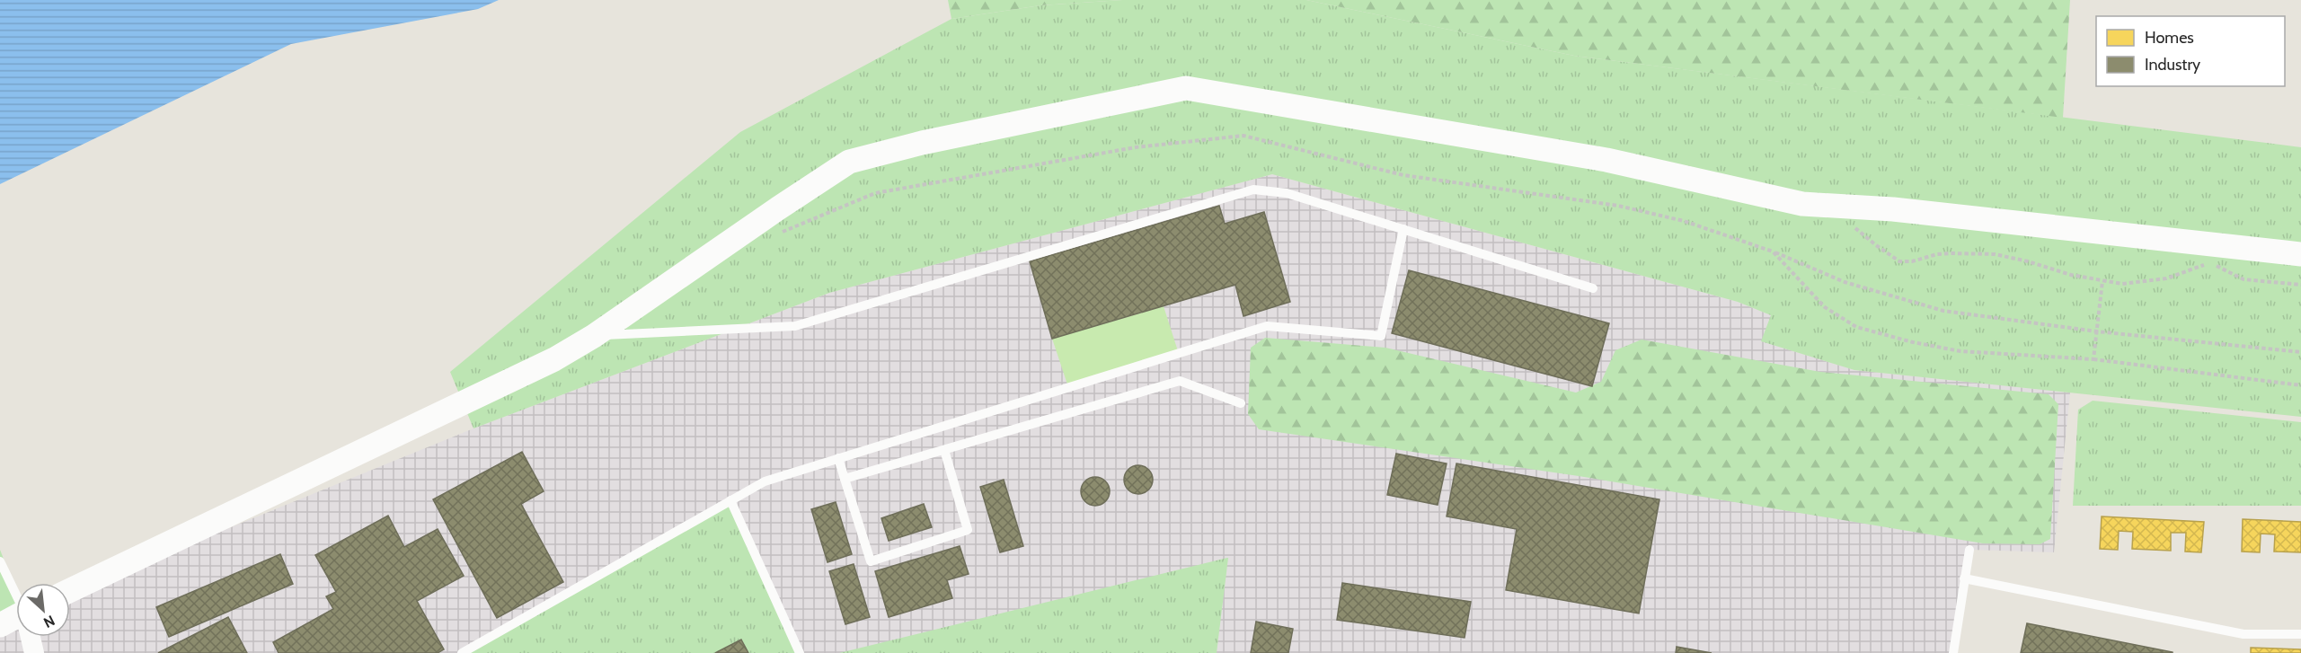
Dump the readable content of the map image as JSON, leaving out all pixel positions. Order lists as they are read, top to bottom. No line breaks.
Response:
{"legend":["Homes","Industry"],"north":"bottom right"}
